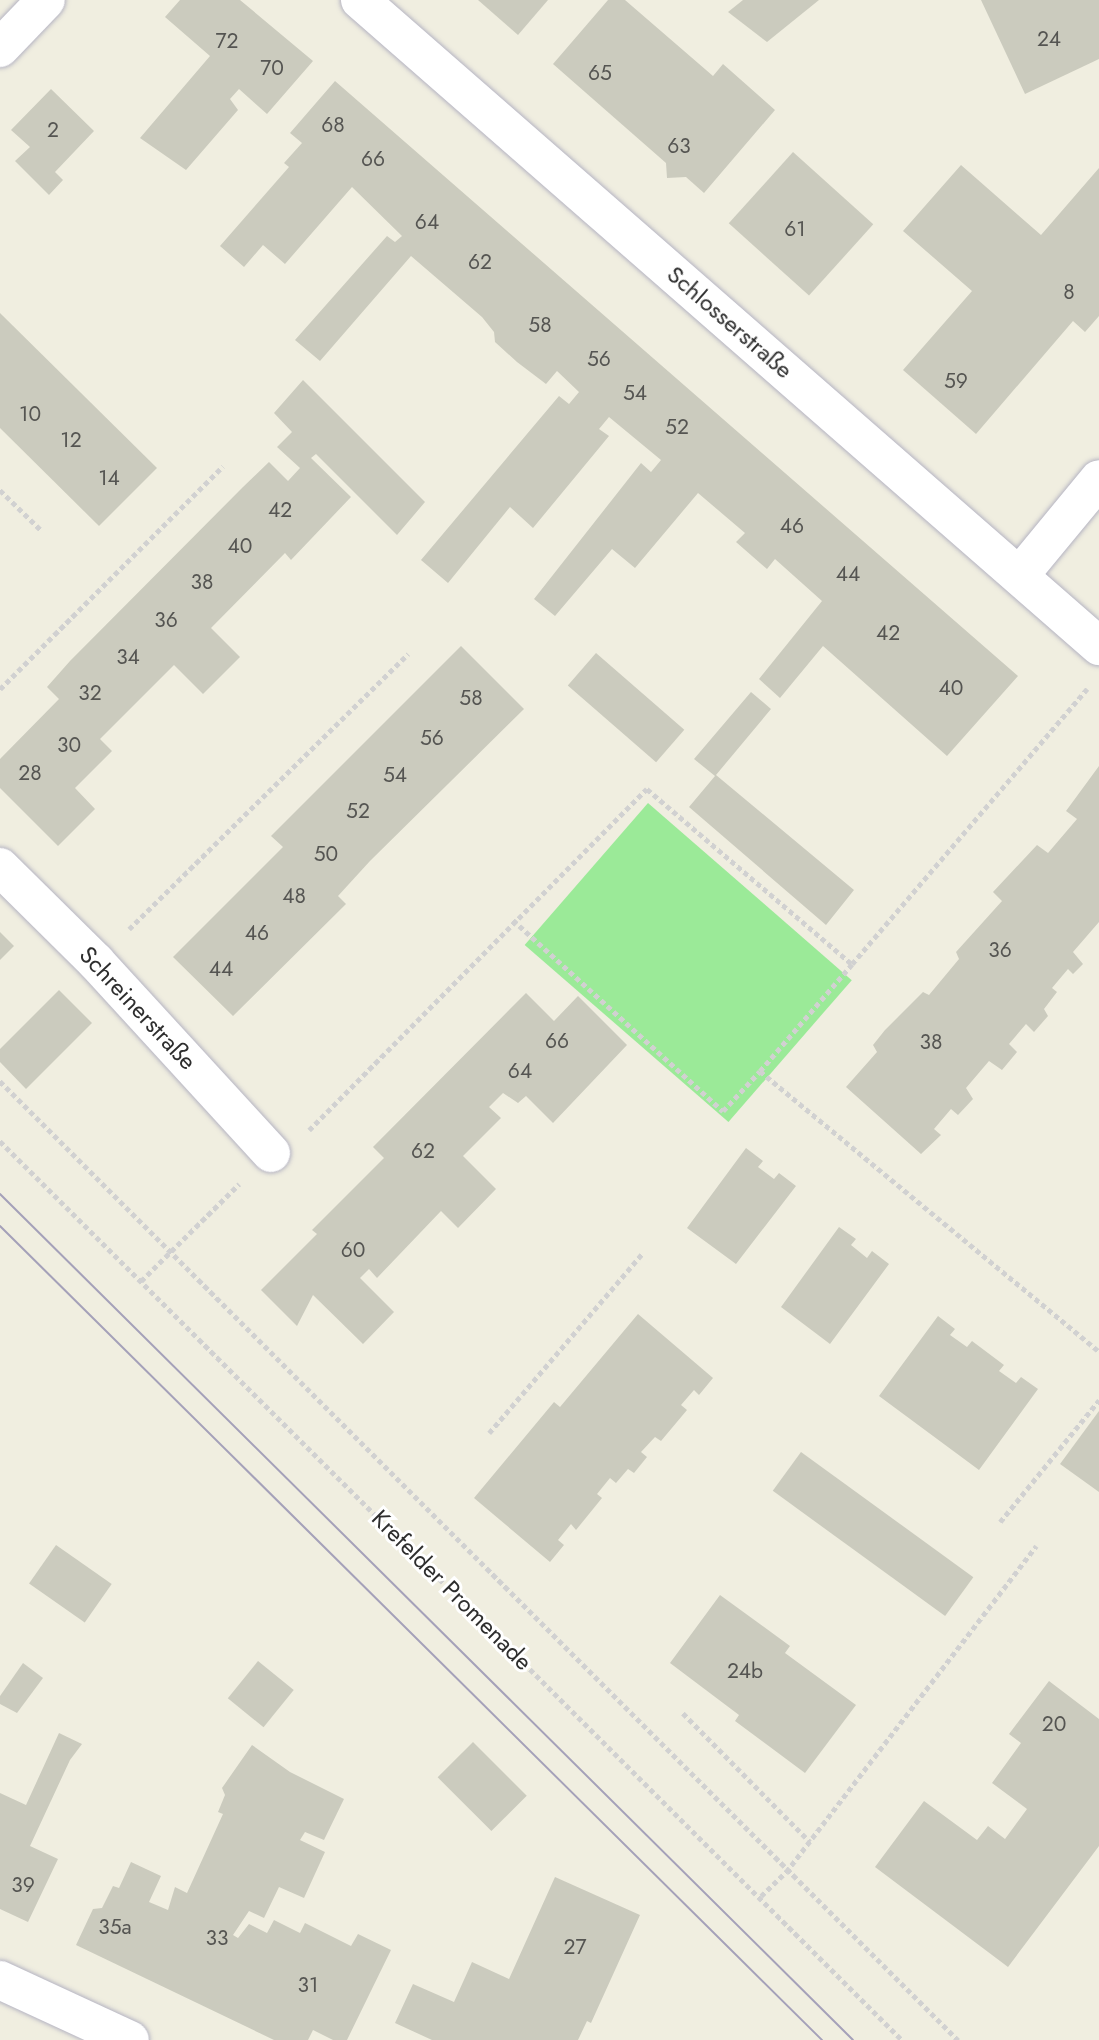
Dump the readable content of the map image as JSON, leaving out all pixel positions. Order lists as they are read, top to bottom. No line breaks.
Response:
{"streets":{"street":["Schlosserstraße","Schreinerstraße"],"path":["Krefelder Promenade"]},"house_numbers":["24","72","70","65","68","2","63","66","64","61","62","8","58","56","59","54","10","52","12","14","42","46","40","44","38","36","42","34","40","32","58","56","30","28","54","52","50","48","46","36","44","66","38","64","62","60","24b","20","39","35a","33","27","31"]}
